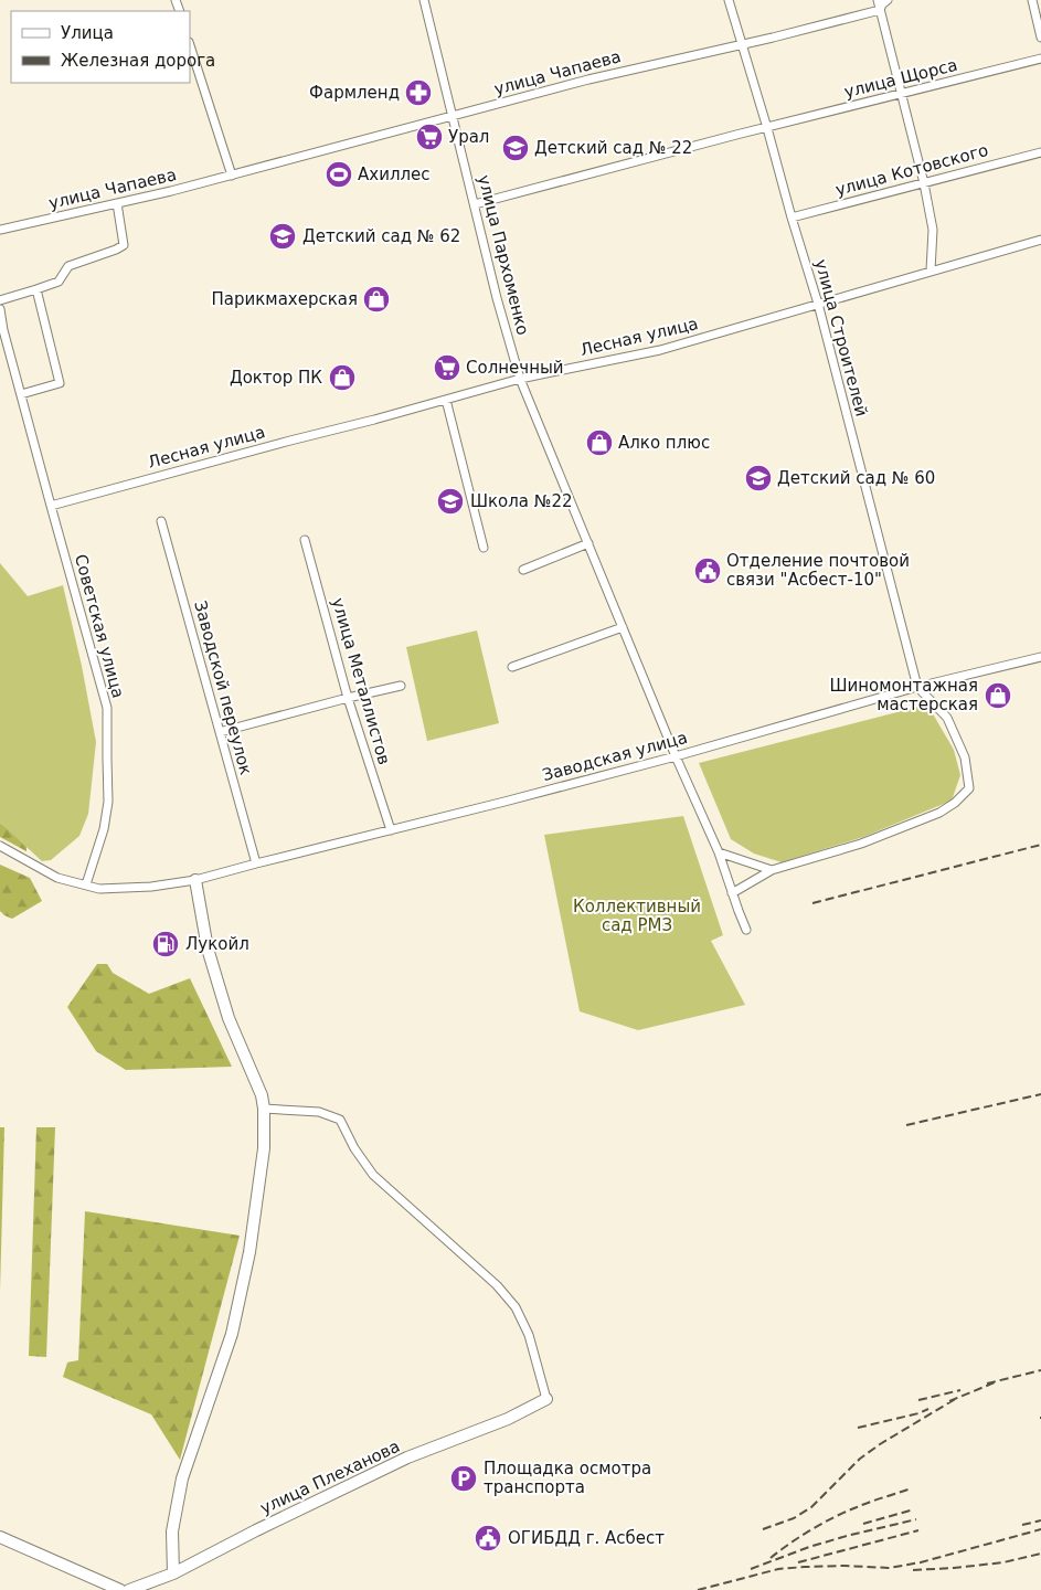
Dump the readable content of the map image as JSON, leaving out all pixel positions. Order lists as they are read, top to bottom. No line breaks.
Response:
{"streets":{"street":["улица Чапаева","улица Щорса","улица Котовского","улица Пархоменко","Лесная улица","улица Строителей","Советская улица","улица Металлистов","Заводской переулок","Заводская улица","улица Плеханова"]},"crossings":[["улица Чапаева","улица Пархоменко"],["улица Чапаева","улица Строителей"],["улица Щорса","улица Пархоменко"],["улица Щорса","улица Строителей"],["улица Котовского","улица Строителей"],["улица Пархоменко","Лесная улица"],["улица Пархоменко","Заводская улица"],["Лесная улица","улица Строителей"],["Лесная улица","Советская улица"],["улица Строителей","Заводская улица"],["Советская улица","Заводская улица"],["улица Металлистов","Заводская улица"],["Заводской переулок","Заводская улица"]],"parks":["Коллективный сад РМЗ"],"places":{"pharmacy":["Фармленд"],"supermarket":["Урал","Солнечный"],"school or university":["Детский сад № 22","Детский сад № 62","Детский сад № 60","Школа №22"],"sports":["Ахиллес"],"shop":["Парикмахерская","Доктор ПК","Алко плюс","Шиномонтажная мастерская"],"public building":["Отделение почтовой связи \"Асбест-10\"","ОГИБДД г. Асбест"],"fuel station":["Лукойл"],"parking":["Площадка осмотра транспорта"]},"legend":["Улица","Железная дорога"]}
